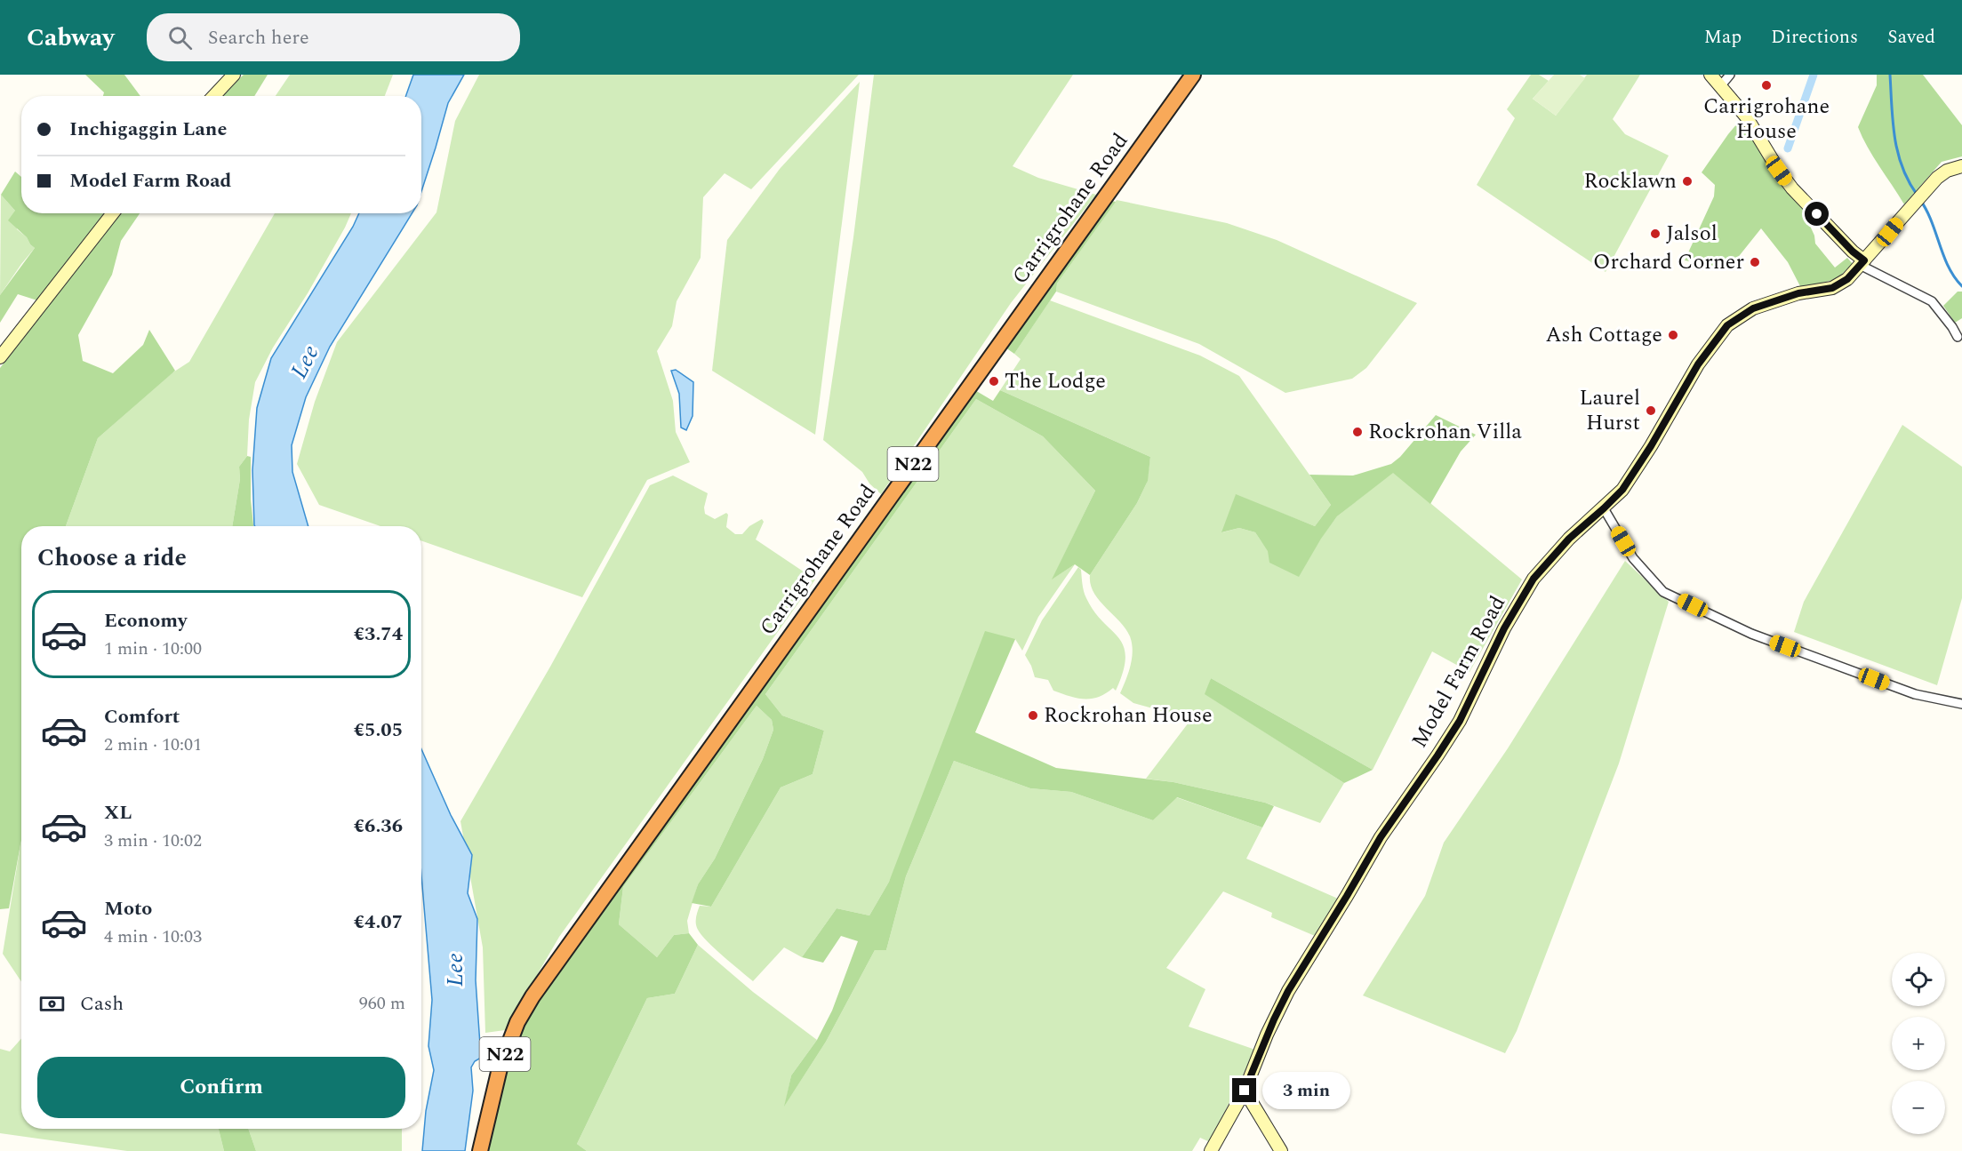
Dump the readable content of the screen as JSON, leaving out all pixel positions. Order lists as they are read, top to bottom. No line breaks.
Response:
{"streets":{"highway":["Carrigrohane Road","N22"],"main road":["Model Farm Road"]},"water":["Lee"],"places":["Carrigrohane House","Rocklawn","Jalsol","Orchard Corner","Ash Cottage","The Lodge","Laurel Hurst","Rockrohan Villa","Rockrohan House"],"page":{"header":"Cabway","search":"Search here","nav":["Map","Directions","Saved"],"banner":["Inchigaggin Lane","Model Farm Road"],"heading":"Choose a ride","list":[{"name":"Economy","note":"1 min · 10:00","value":"€3.74"},{"name":"Comfort","note":"2 min · 10:01","value":"€5.05"},{"name":"XL","note":"3 min · 10:02","value":"€6.36"},{"name":"Moto","note":"4 min · 10:03","value":"€4.07"}],"map_buttons":["+","−"],"pay":["Cash","960 m"],"buttons":"Confirm","bubble":"3 min"}}
